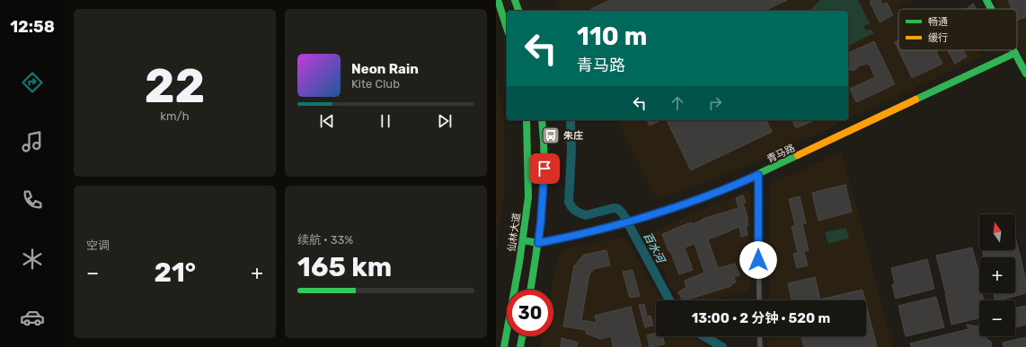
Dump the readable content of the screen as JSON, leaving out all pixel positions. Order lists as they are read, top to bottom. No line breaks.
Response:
{"streets":{"street":["青马路","仙林大道"]},"crossings":[["青马路","仙林大道"]],"water":["百水河"],"places":{"bus stop":["朱庄"]},"legend":["畅通","缓行"],"north":"top","page":{"tabs":"12:58","tile":[["22","km/h"],"空调",["续航 · 33%","165 km"]],"turn":["110 m","青马路"],"song":["Neon Rain","Kite Club"],"map_buttons":["+","−"],"heat":["−","21°","+"],"limit":"30","trip":"13:00 · 2 分钟 · 520 m"}}
